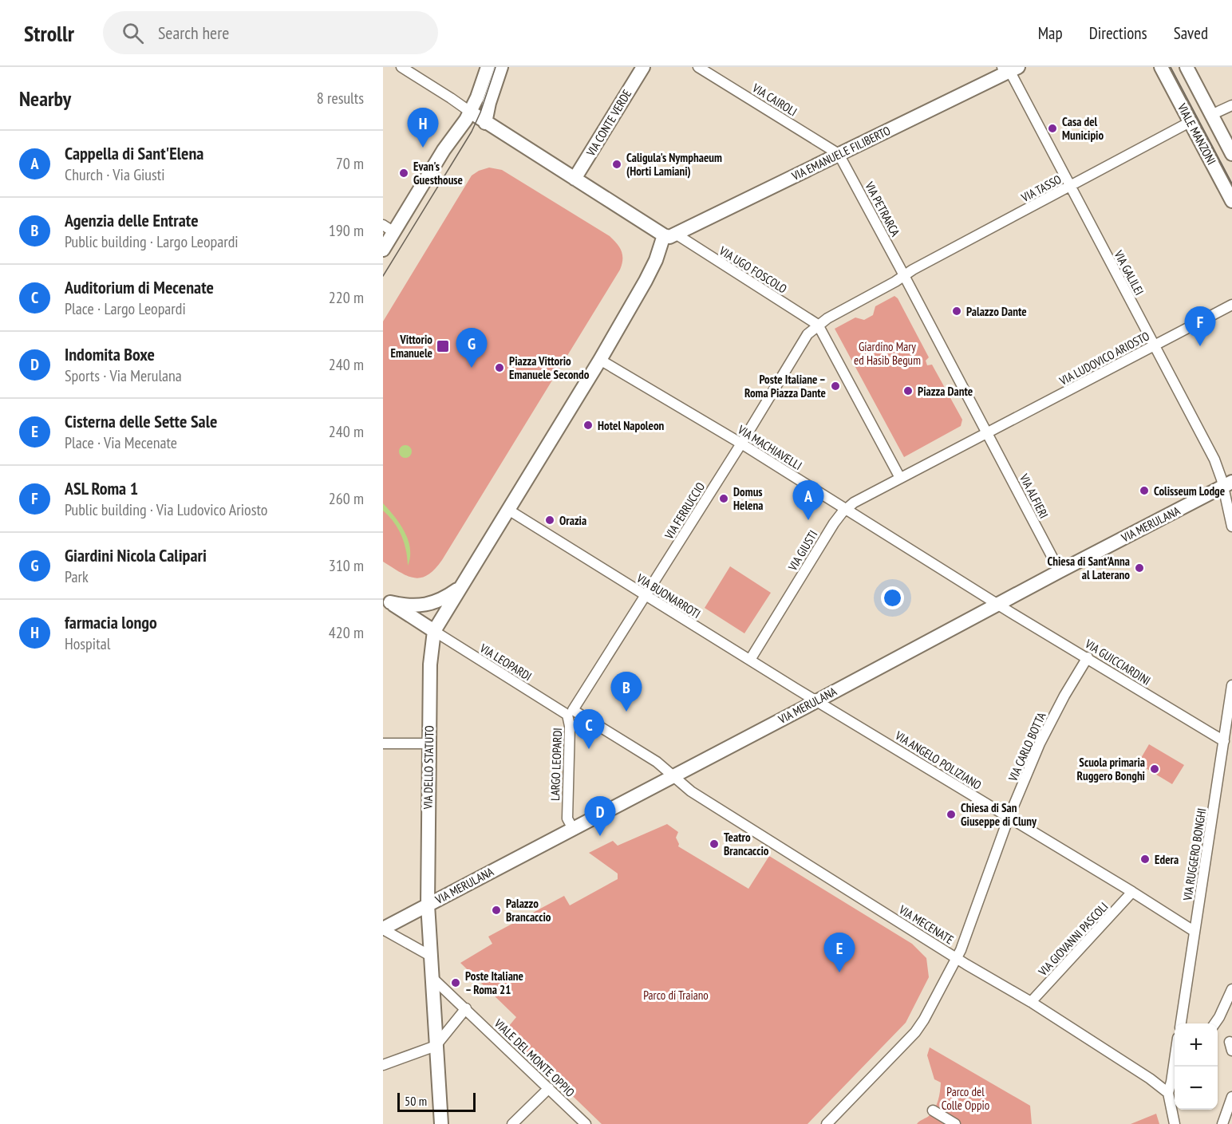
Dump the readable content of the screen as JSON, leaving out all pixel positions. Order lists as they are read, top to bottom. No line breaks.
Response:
{"streets":{"main road":["VIA CONTE VERDE","VIALE MANZONI","VIA EMANUELE FILIBERTO","VIA MERULANA","VIA DELLO STATUTO"],"street":["VIA CAIROLI","VIA TASSO","VIA PETRARCA","VIA UGO FOSCOLO","VIA GALILEI","VIA LUDOVICO ARIOSTO","VIA MACHIAVELLI","VIA ALFIERI","VIA FERRUCCIO","VIA GIUSTI","VIA BUONARROTI","VIA LEOPARDI","VIA GUICCIARDINI","VIA CARLO BOTTA","VIA ANGELO POLIZIANO","LARGO LEOPARDI","VIA RUGGERO BONGHI","VIA MECENATE","VIA GIOVANNI PASCOLI","VIALE DEL MONTE OPPIO"]},"crossings":[["VIA CAIROLI","VIA EMANUELE FILIBERTO"],["VIA CAIROLI","VIA PETRARCA"],["VIALE MANZONI","VIA TASSO"],["VIA EMANUELE FILIBERTO","VIA PETRARCA"],["VIA EMANUELE FILIBERTO","VIA UGO FOSCOLO"],["VIA EMANUELE FILIBERTO","VIA GALILEI"],["VIA TASSO","VIA PETRARCA"],["VIA TASSO","VIA GALILEI"],["VIA UGO FOSCOLO","VIA FERRUCCIO"],["VIA GALILEI","VIA LUDOVICO ARIOSTO"],["VIA GALILEI","VIA MERULANA"],["VIA LUDOVICO ARIOSTO","VIA ALFIERI"],["VIA MACHIAVELLI","VIA FERRUCCIO"],["VIA MACHIAVELLI","VIA MERULANA"],["VIA MACHIAVELLI","VIA GIUSTI"],["VIA MACHIAVELLI","VIA GUICCIARDINI"],["VIA ALFIERI","VIA MERULANA"],["VIA FERRUCCIO","VIA BUONARROTI"],["VIA FERRUCCIO","VIA LEOPARDI"],["VIA FERRUCCIO","LARGO LEOPARDI"],["VIA MERULANA","VIA BUONARROTI"],["VIA MERULANA","VIA GUICCIARDINI"],["VIA MERULANA","VIA ANGELO POLIZIANO"],["VIA MERULANA","LARGO LEOPARDI"],["VIA MERULANA","VIA DELLO STATUTO"],["VIA MERULANA","VIA MECENATE"],["VIA GIUSTI","VIA BUONARROTI"],["VIA BUONARROTI","VIA ANGELO POLIZIANO"],["VIA LEOPARDI","LARGO LEOPARDI"],["VIA LEOPARDI","VIA DELLO STATUTO"],["VIA GUICCIARDINI","VIA CARLO BOTTA"],["VIA GUICCIARDINI","VIA RUGGERO BONGHI"],["VIA CARLO BOTTA","VIA ANGELO POLIZIANO"],["VIA CARLO BOTTA","VIA MECENATE"],["VIA ANGELO POLIZIANO","VIA RUGGERO BONGHI"],["VIA ANGELO POLIZIANO","VIA GIOVANNI PASCOLI"],["VIA DELLO STATUTO","VIALE DEL MONTE OPPIO"],["VIA MECENATE","VIA GIOVANNI PASCOLI"]],"parks":["Giardino Mary ed Hasib Begum","Parco di Traiano","Parco del Colle Oppio"],"places":{"other":["Casa del Municipio","Caligula's Nymphaeum (Horti Lamiani)","Evan's Guesthouse","Palazzo Dante","Piazza Vittorio Emanuele Secondo","Poste Italiane – Roma Piazza Dante","Piazza Dante","Hotel Napoleon","Colisseum Lodge","Domus Helena","Orazia","Chiesa di Sant'Anna al Laterano","Scuola primaria Ruggero Bonghi","Chiesa di San Giuseppe di Cluny","Teatro Brancaccio","Edera","Palazzo Brancaccio","Poste Italiane – Roma 21"],"transit":["Vittorio Emanuele"]},"scale_bar":"50 m","page":{"header":"Strollr","search":"Search here","nav":["Map","Directions","Saved"],"heading":["Nearby","8 results"],"pins":["H","F","G","A","B","C","D","E"],"list":[{"mark":"A","name":"Cappella di Sant'Elena","note":"Church · Via Giusti","value":"70 m"},{"mark":"B","name":"Agenzia delle Entrate","note":"Public building · Largo Leopardi","value":"190 m"},{"mark":"C","name":"Auditorium di Mecenate","note":"Place · Largo Leopardi","value":"220 m"},{"mark":"D","name":"Indomita Boxe","note":"Sports · Via Merulana","value":"240 m"},{"mark":"E","name":"Cisterna delle Sette Sale","note":"Place · Via Mecenate","value":"240 m"},{"mark":"F","name":"ASL Roma 1","note":"Public building · Via Ludovico Ariosto","value":"260 m"},{"mark":"G","name":"Giardini Nicola Calipari","note":"Park","value":"310 m"},{"mark":"H","name":"farmacia longo","note":"Hospital","value":"420 m"}],"map_buttons":["+","−"],"scale":"50 m"}}
